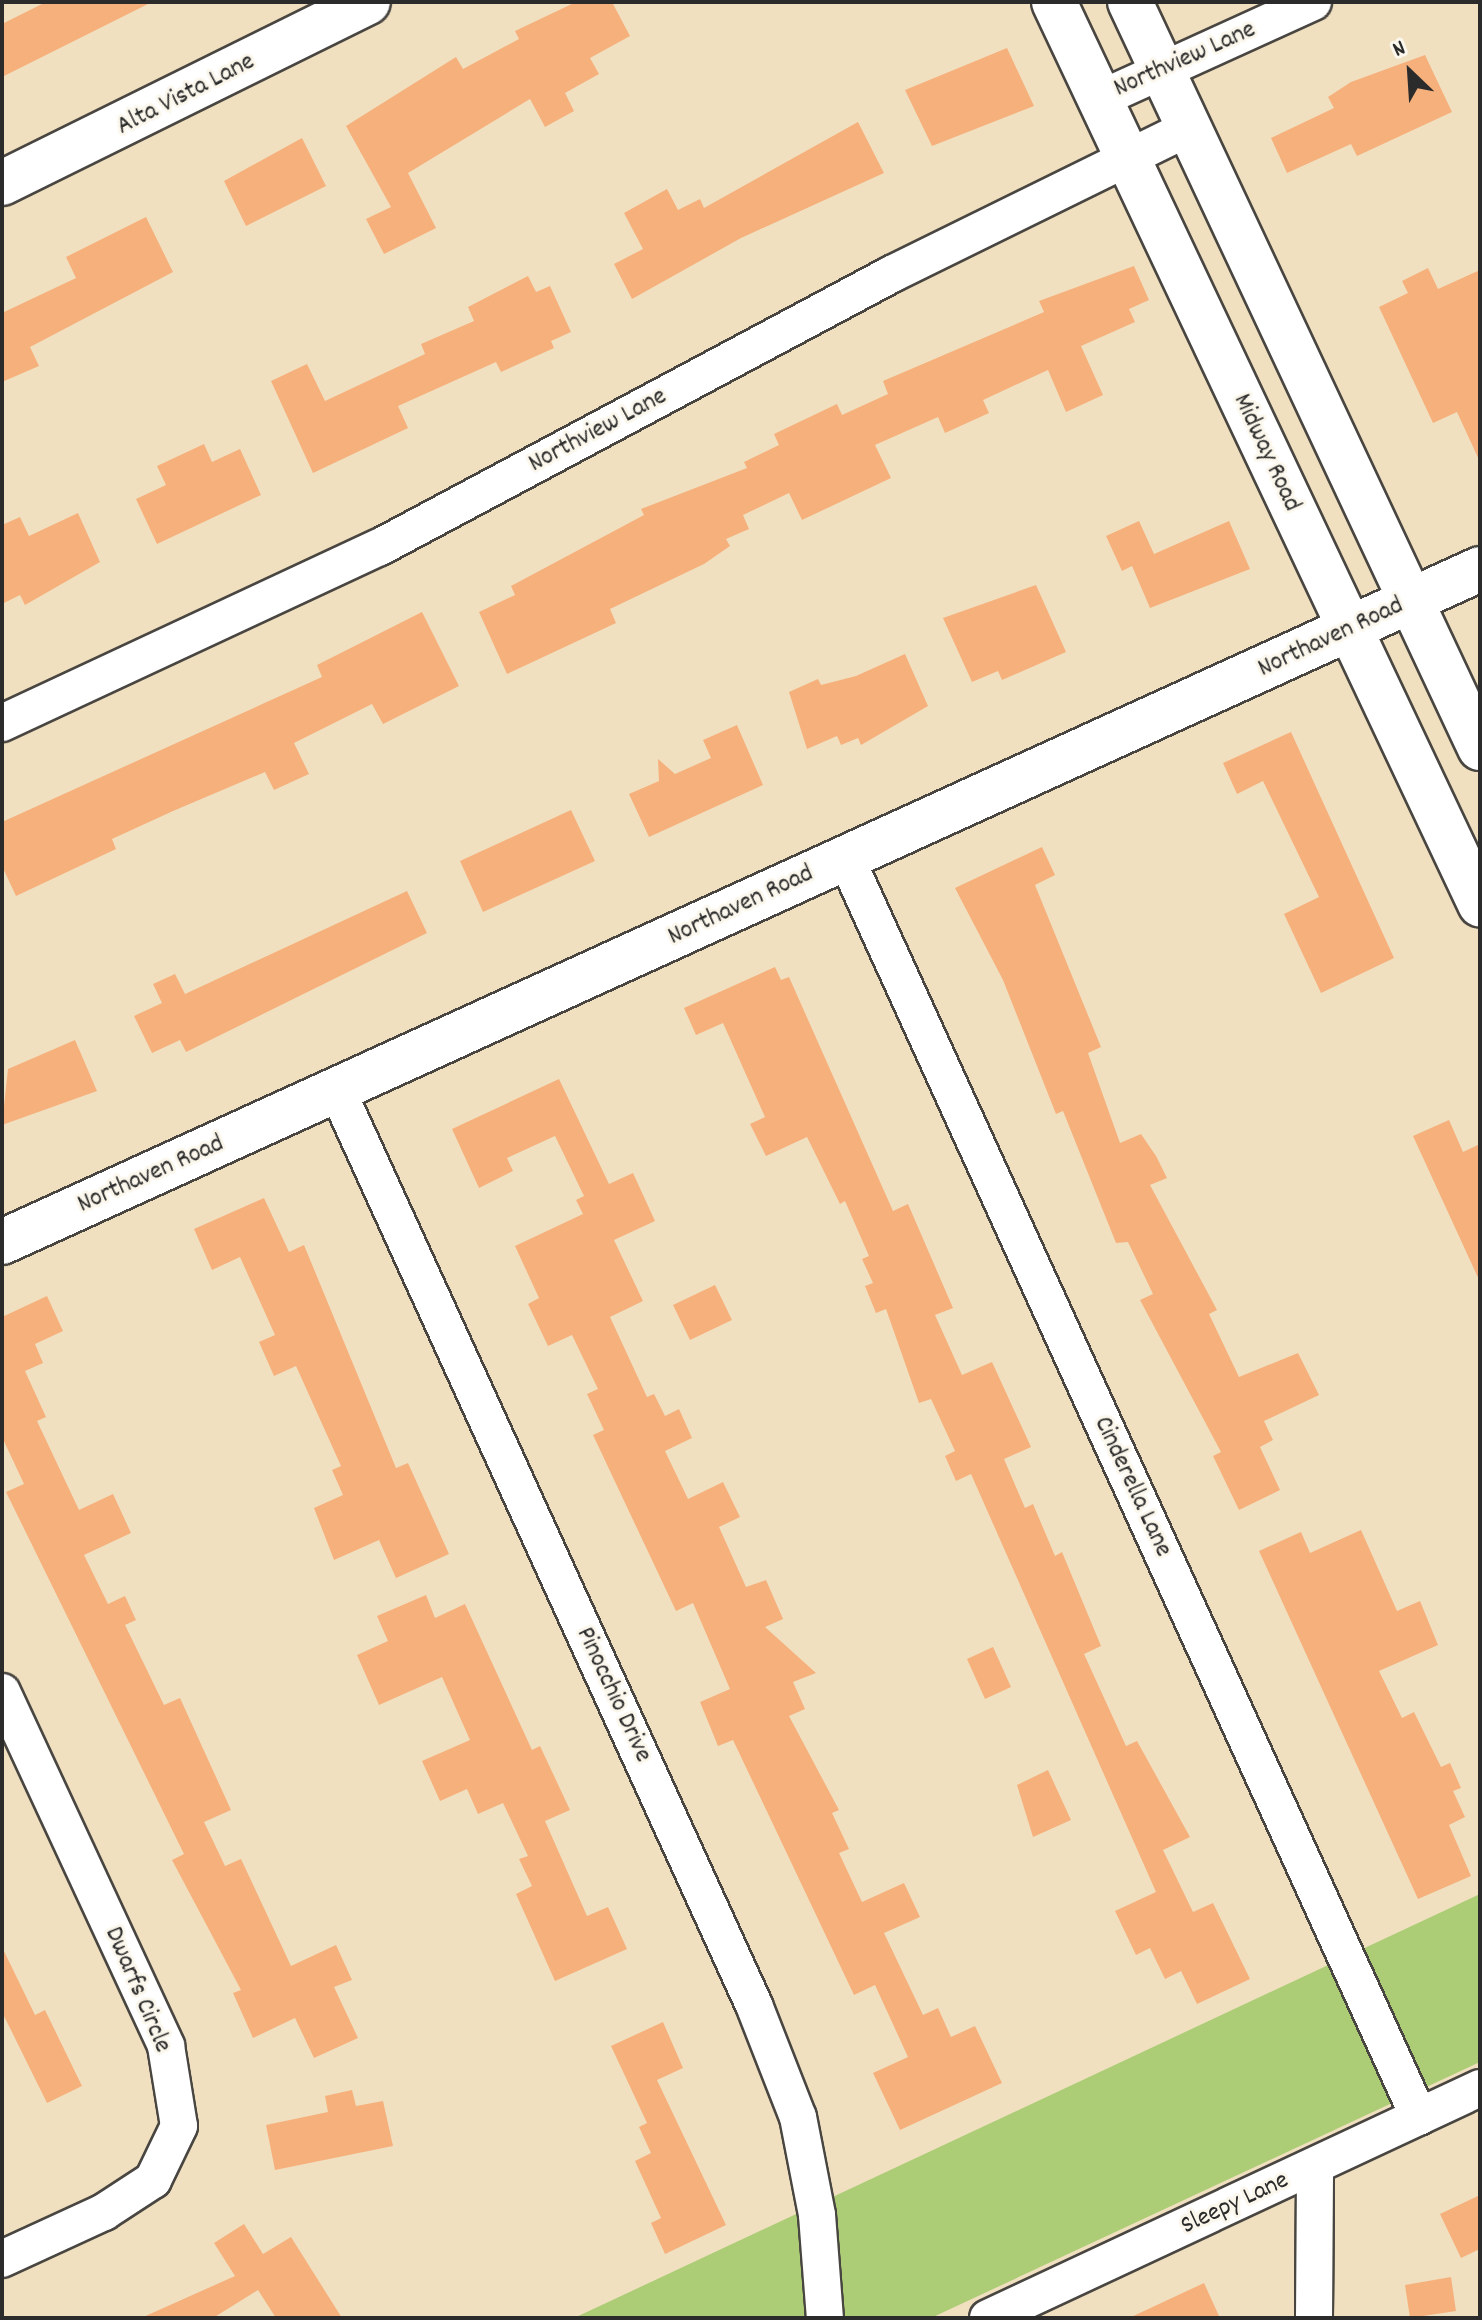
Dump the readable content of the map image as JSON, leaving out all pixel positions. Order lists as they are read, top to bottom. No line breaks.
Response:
{"streets":{"street":["Northview Lane","Alta Vista Lane","Midway Road","Northaven Road","Cinderella Lane","Pinocchio Drive","Dwarfs Circle","Sleepy Lane"]},"crossings":[["Northview Lane","Midway Road"],["Midway Road","Northaven Road"],["Northaven Road","Cinderella Lane"],["Northaven Road","Pinocchio Drive"],["Cinderella Lane","Sleepy Lane"]],"north":"top left"}
